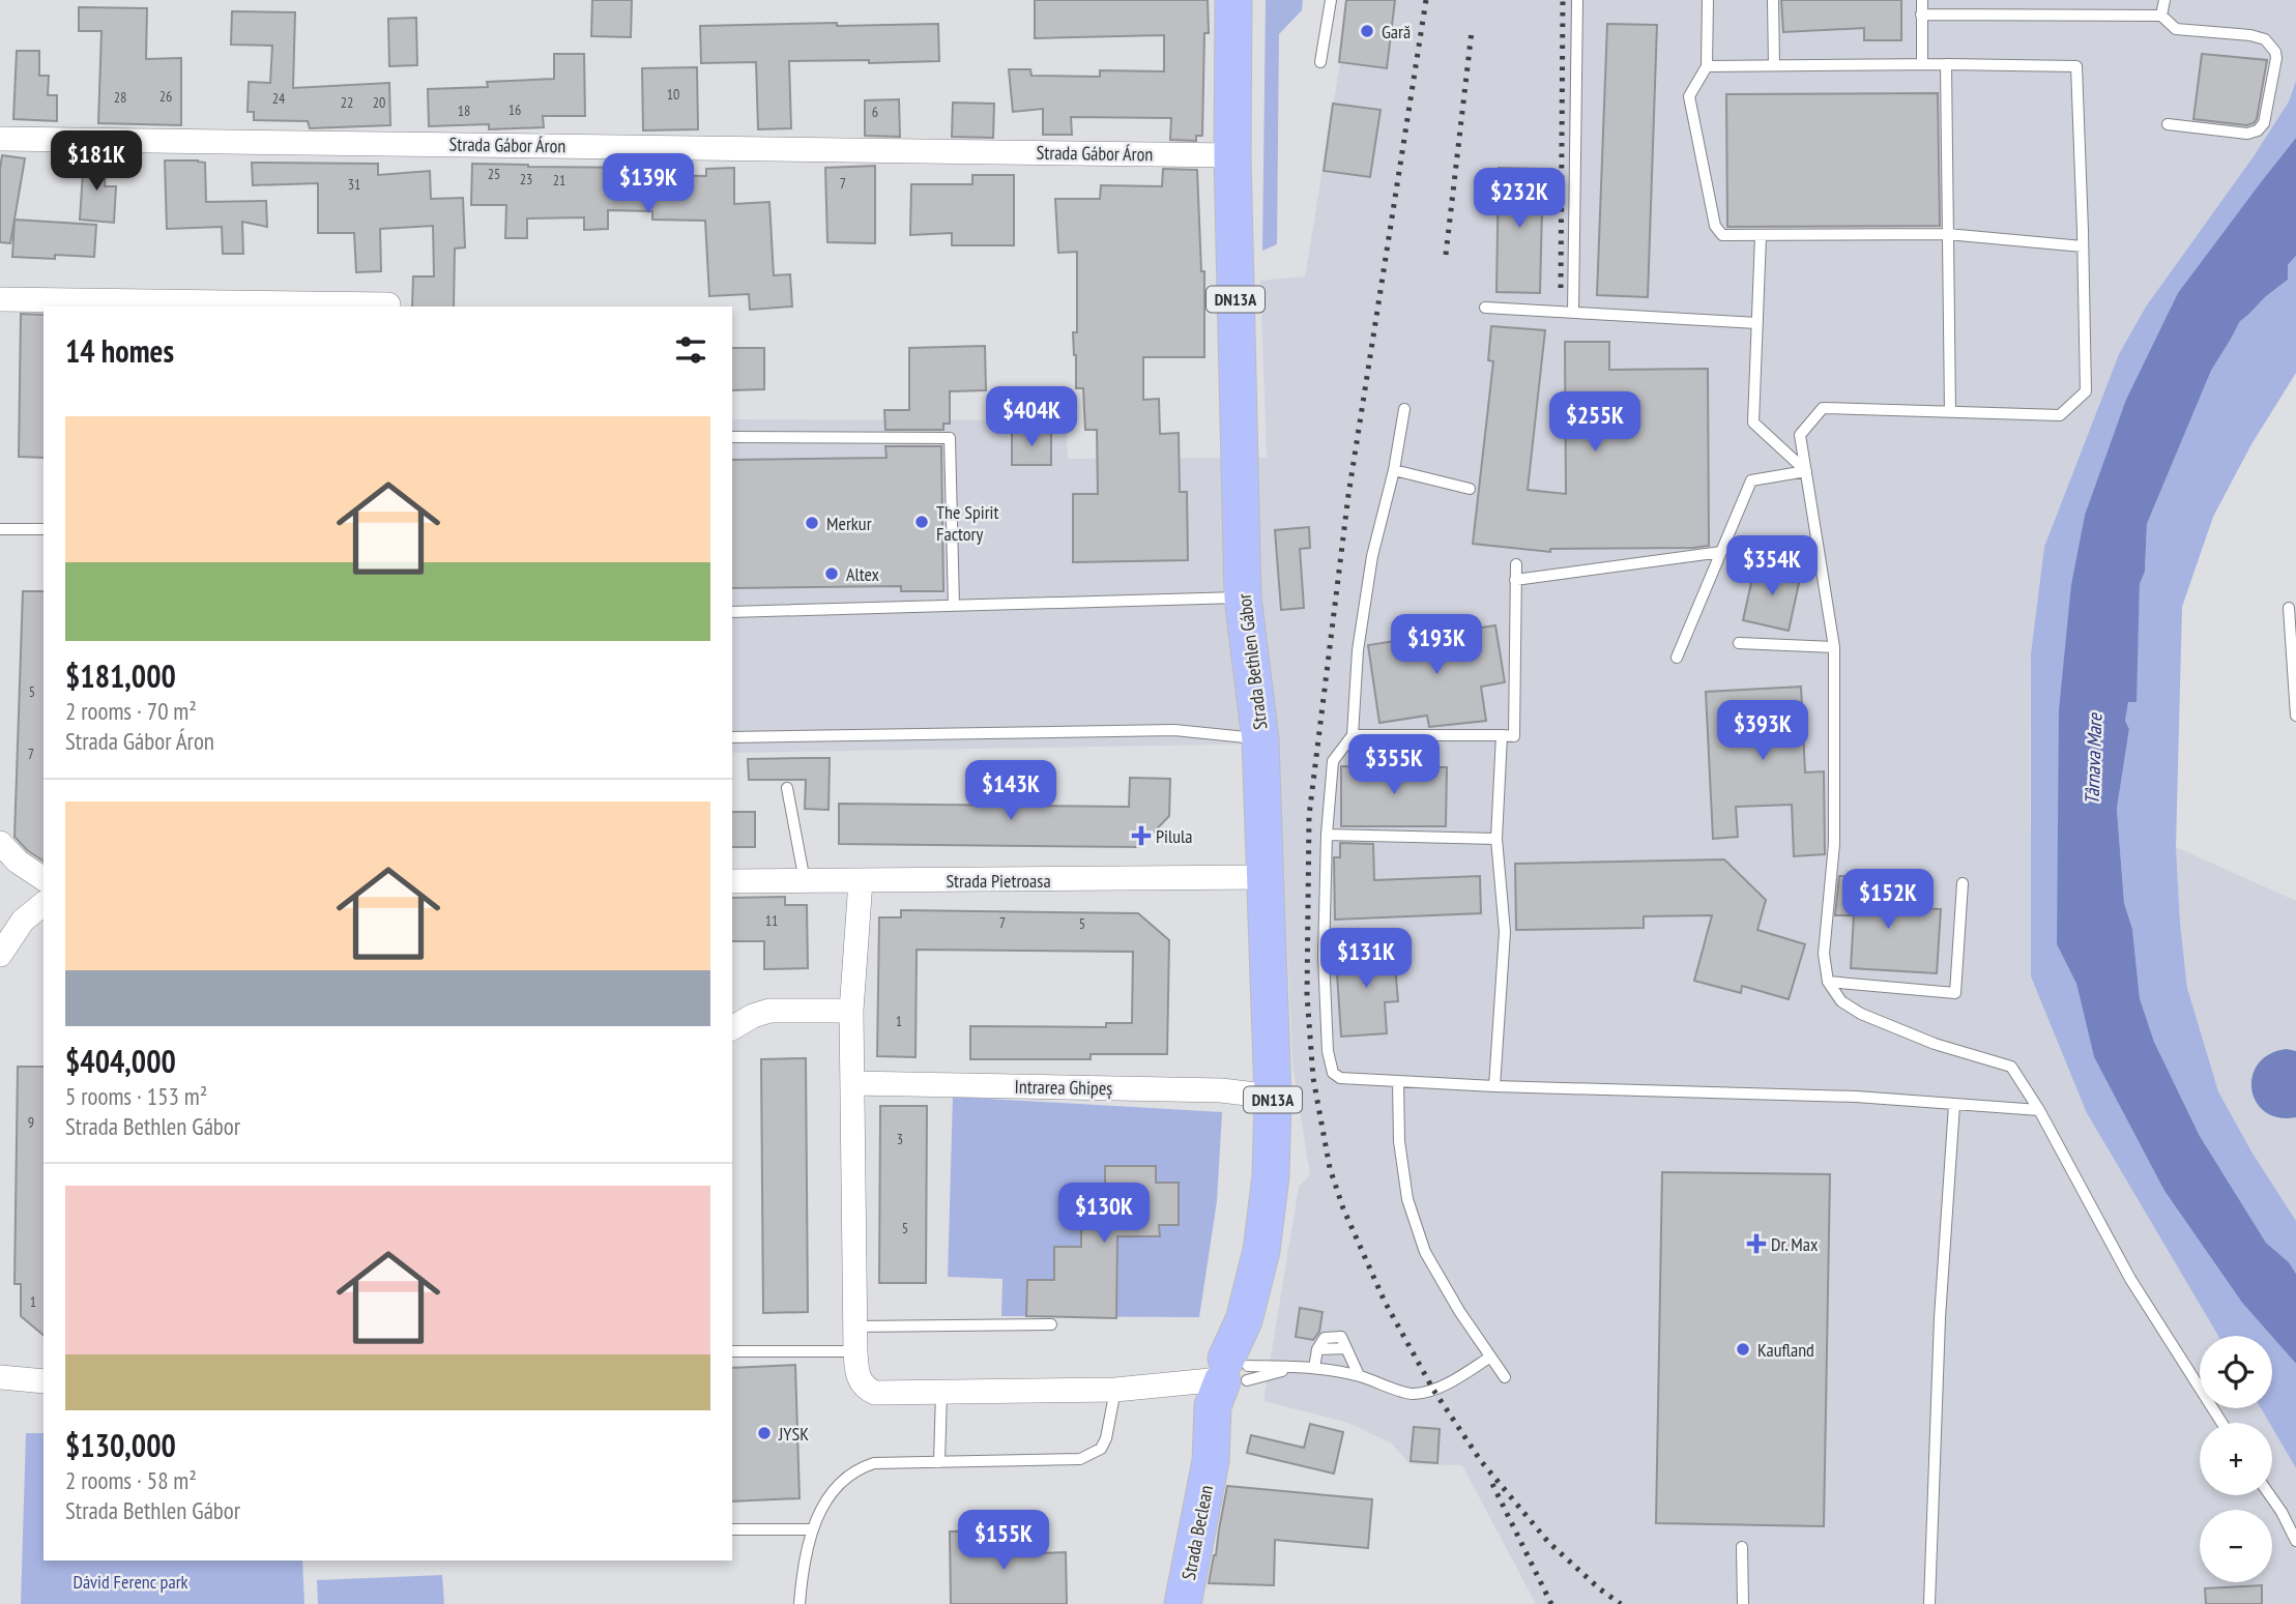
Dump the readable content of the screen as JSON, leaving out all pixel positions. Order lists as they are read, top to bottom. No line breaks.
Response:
{"streets":{"main road":["DN13A","Strada Bethlen Gábor","Strada Beclean"],"street":["Strada Gábor Áron","Strada Pietroasa","Intrarea Ghipeș"]},"crossings":[["Strada Gábor Áron","Strada Bethlen Gábor"],["Strada Bethlen Gábor","Strada Pietroasa"],["Strada Bethlen Gábor","Intrarea Ghipeș"],["Strada Bethlen Gábor","Strada Beclean"]],"water":["Târnava Mare"],"parks":["Dávid Ferenc park"],"places":{"other":["Gară","The Spirit Factory","Merkur","Altex","Kaufland","JYSK"],"health":["Pilula","Dr. Max"]},"house_numbers":["10","26","28","24","22","20","16","18","6","25","23","21","7","31","5","7","11","7","5","1","9","3","5","1"],"page":{"price":["$181K","$139K","$232K","$404K","$255K","$354K","$193K","$393K","$355K","$143K","$152K","$131K","$130K","$155K"],"heading":"14 homes","list":[{"name":"$181,000","note":"2 rooms · 70 m² · Strada Gábor Áron"},{"name":"$404,000","note":"5 rooms · 153 m² · Strada Bethlen Gábor"},{"name":"$130,000","note":"2 rooms · 58 m² · Strada Bethlen Gábor"}],"map_buttons":["+","−"]}}
